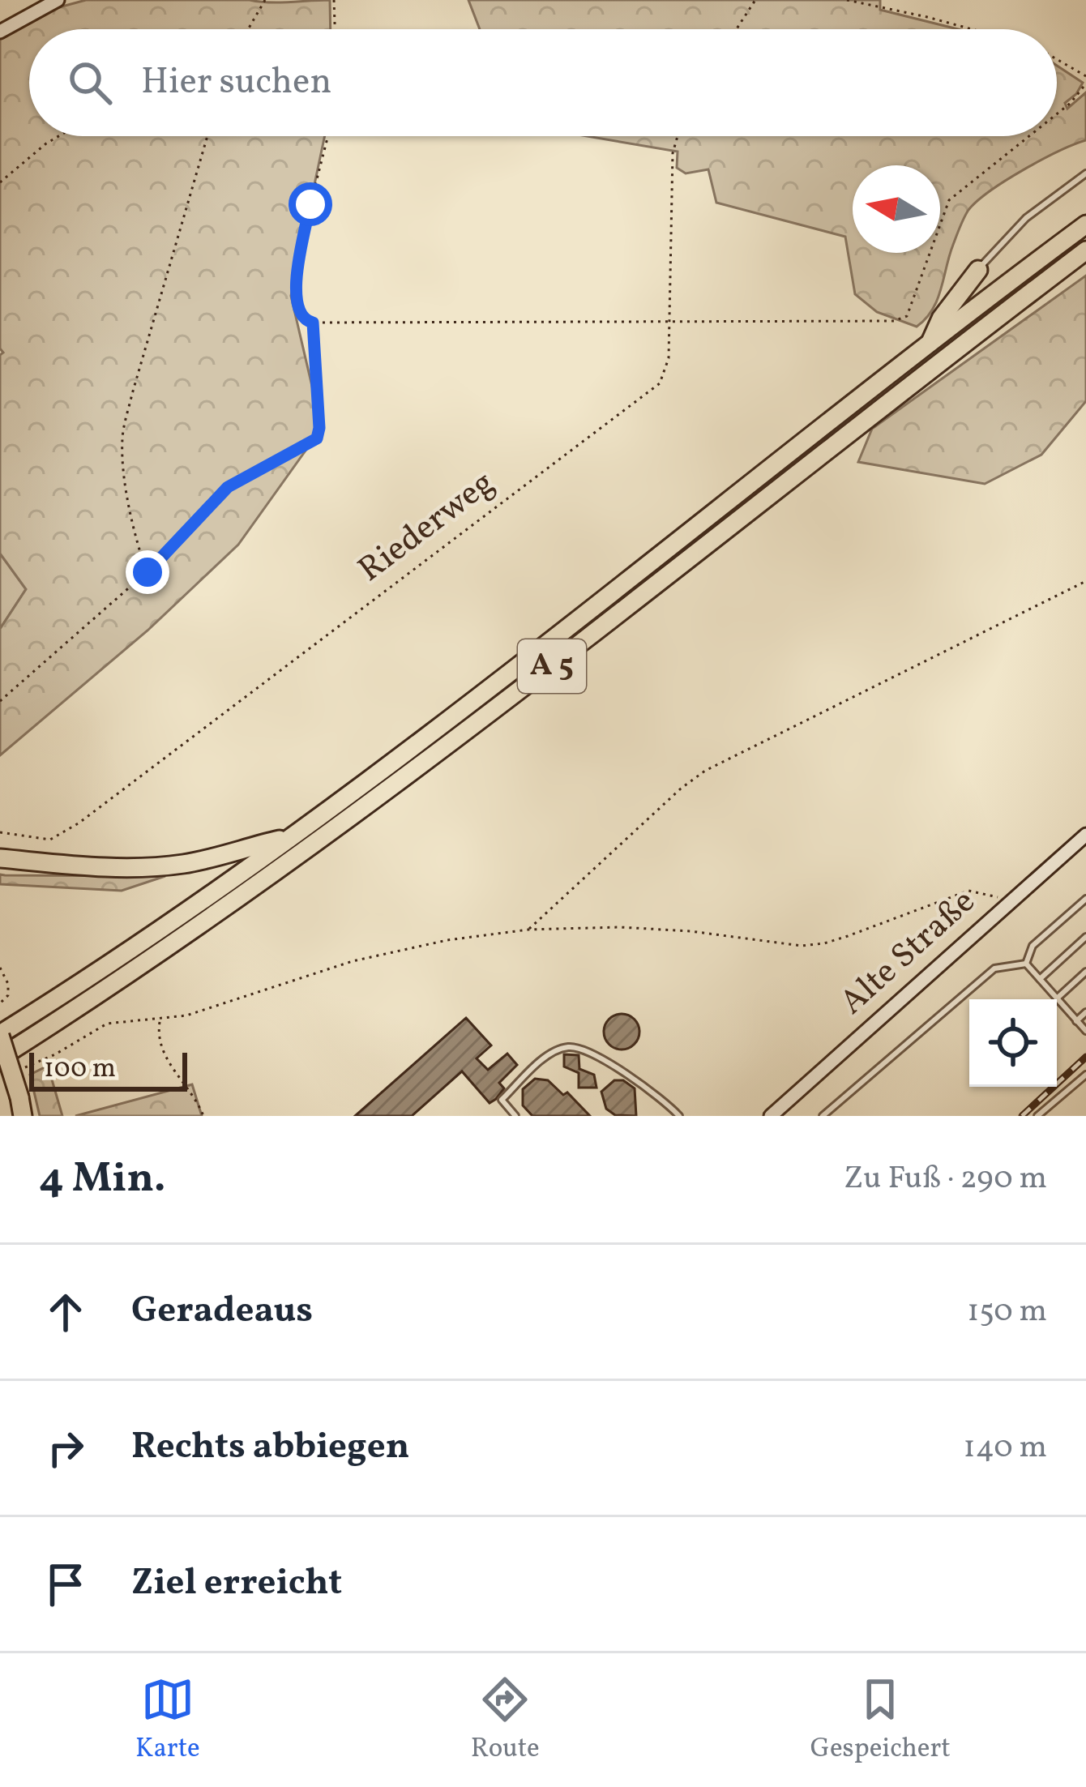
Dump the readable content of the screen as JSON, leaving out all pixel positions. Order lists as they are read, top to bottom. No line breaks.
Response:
{"streets":{"highway":["A 5"],"street":["Alte Straße"],"path":["Riederweg"]},"scale_bar":"100 m","north":"left","page":{"search":"Hier suchen","scale":"100 m","heading":["4 Min.","Zu Fuß · 290 m"],"list":[["Geradeaus","150 m"],["Rechts abbiegen","140 m"],"Ziel erreicht"],"nav":["Karte","Route","Gespeichert"]}}
